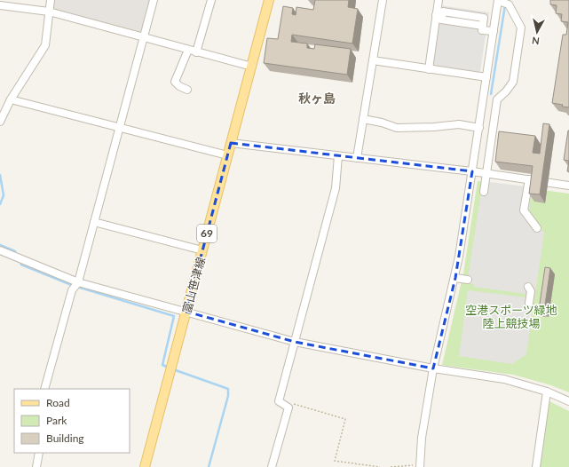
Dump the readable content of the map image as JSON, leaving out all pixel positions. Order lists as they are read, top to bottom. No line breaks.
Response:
{"streets":{"main road":["69","富山笹津線"]},"districts":["秋ヶ島"],"parks":["空港スポーツ緑地 陸上競技場"],"legend":["Road","Park","Building"],"north":"bottom"}
